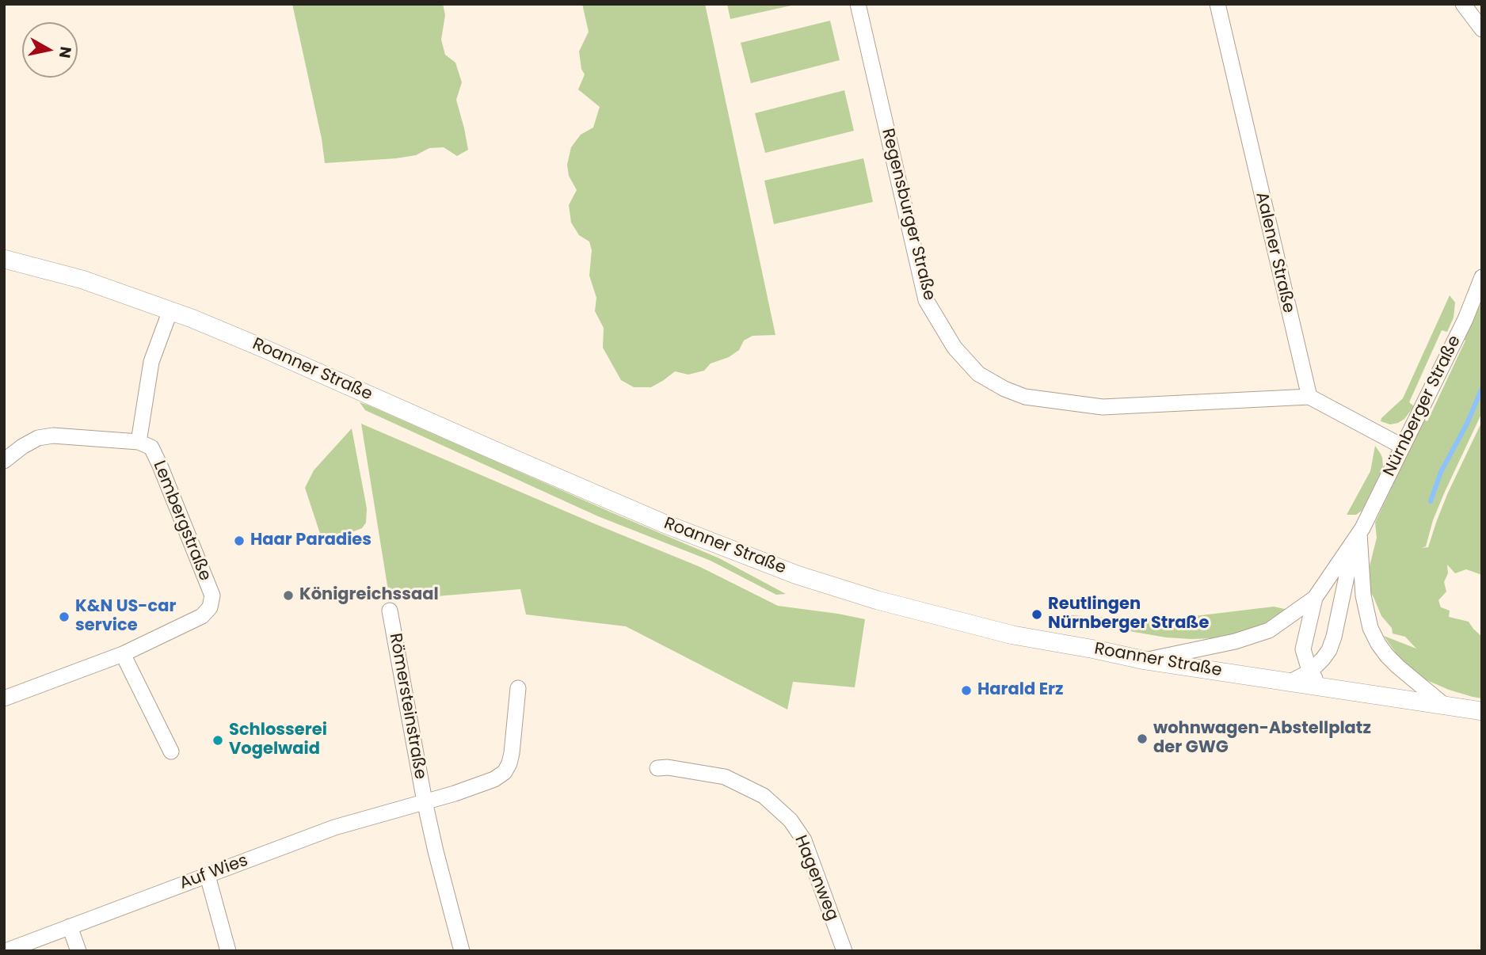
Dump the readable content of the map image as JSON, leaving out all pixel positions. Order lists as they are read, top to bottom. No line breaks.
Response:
{"streets":{"street":["Regensburger Straße","Aalener Straße","Roanner Straße","Nürnberger Straße","Lembergstraße","Römersteinstraße","Auf Wies","Hagenweg"]},"crossings":[["Regensburger Straße","Aalener Straße"],["Roanner Straße","Nürnberger Straße"],["Römersteinstraße","Auf Wies"]],"places":["Haar Paradies","Königreichssaal","Reutlingen Nürnberger Straße","K&N US-car service","Harald Erz","wohnwagen-Abstellplatz der GWG","Schlosserei Vogelwaid"],"north":"right"}
